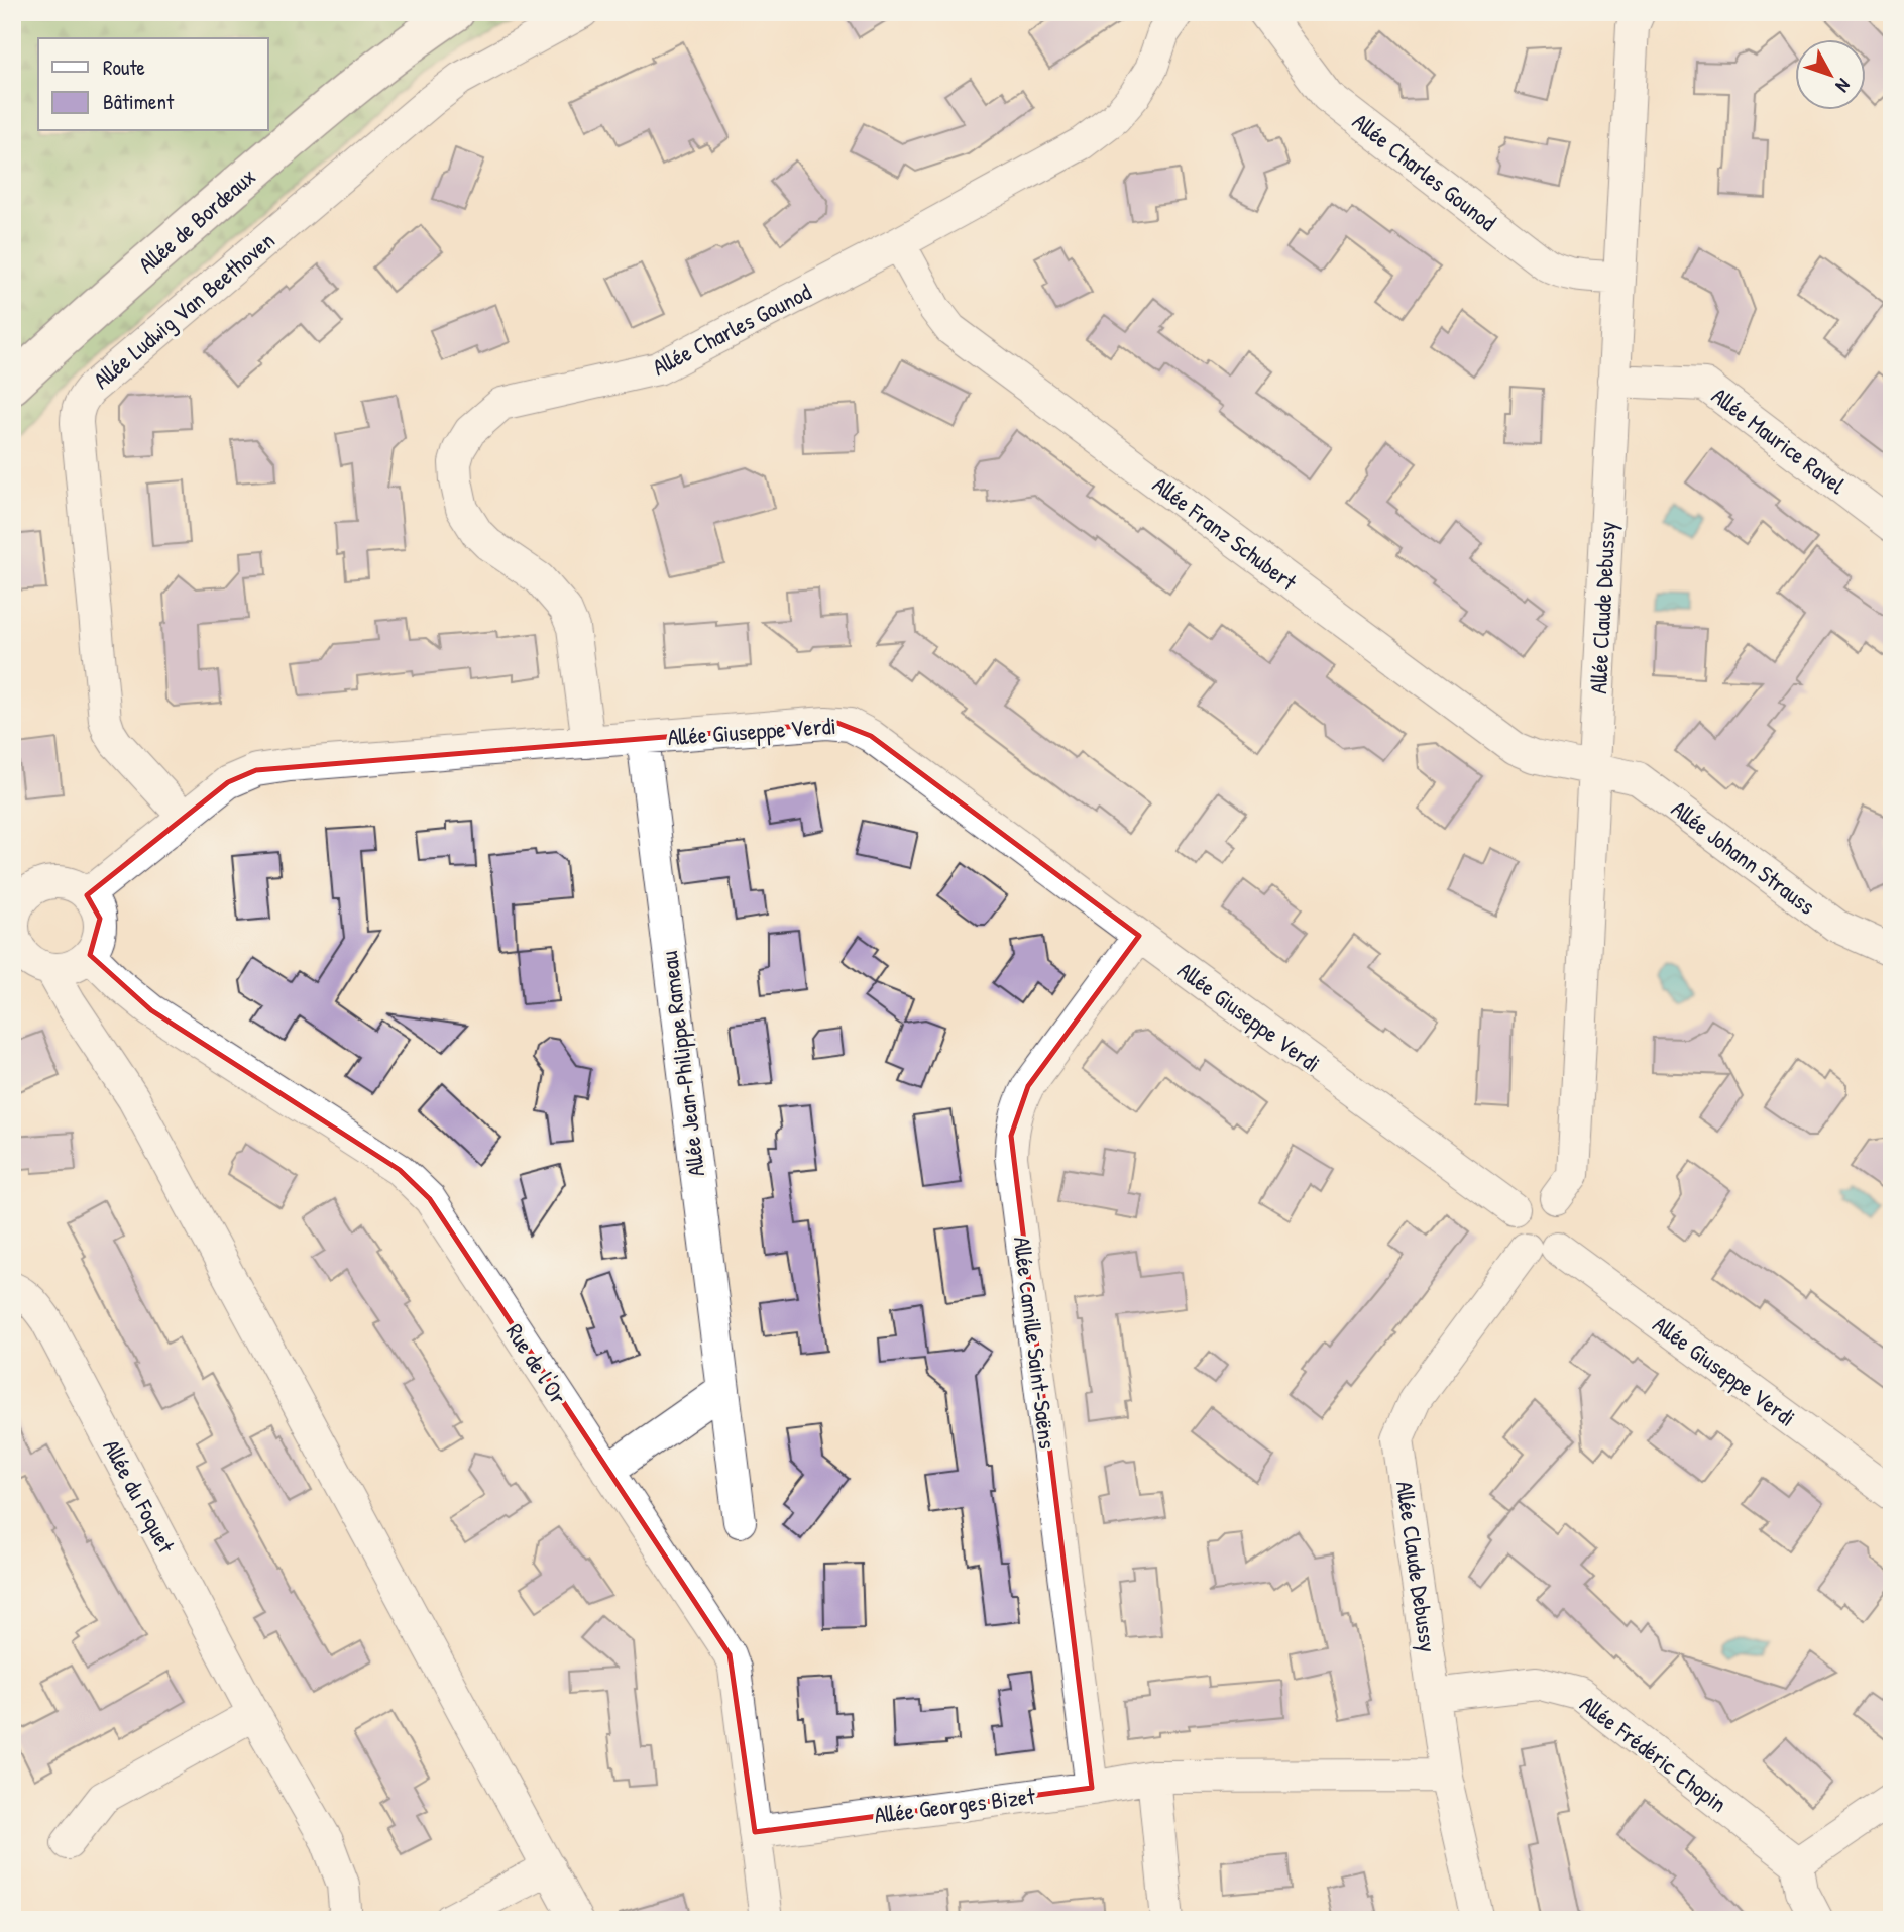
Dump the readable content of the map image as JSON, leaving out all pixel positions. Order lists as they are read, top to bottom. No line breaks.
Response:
{"streets":{"main road":["Allée de Bordeaux"],"street":["Allée Charles Gounod","Allée Ludwig Van Beethoven","Allée Maurice Ravel","Allée Franz Schubert","Allée Claude Debussy","Allée Giuseppe Verdi","Allée Johann Strauss","Allée Jean-Philippe Rameau","Allée Camille Saint-Saëns","Rue de l'Or","Allée du Foquet","Allée Frédéric Chopin","Allée Georges Bizet"]},"crossings":[["Allée Charles Gounod","Allée Franz Schubert"],["Allée Charles Gounod","Allée Claude Debussy"],["Allée Charles Gounod","Allée Giuseppe Verdi"],["Allée Ludwig Van Beethoven","Allée Giuseppe Verdi"],["Allée Maurice Ravel","Allée Claude Debussy"],["Allée Franz Schubert","Allée Claude Debussy"],["Allée Franz Schubert","Allée Johann Strauss"],["Allée Claude Debussy","Allée Giuseppe Verdi"],["Allée Claude Debussy","Allée Johann Strauss"],["Allée Claude Debussy","Allée Frédéric Chopin"],["Allée Claude Debussy","Allée Georges Bizet"],["Allée Giuseppe Verdi","Allée Jean-Philippe Rameau"],["Allée Giuseppe Verdi","Allée Camille Saint-Saëns"],["Allée Giuseppe Verdi","Rue de l'Or"],["Allée Camille Saint-Saëns","Allée Georges Bizet"],["Rue de l'Or","Allée Georges Bizet"]],"legend":["Route","Bâtiment"],"north":"bottom right"}
